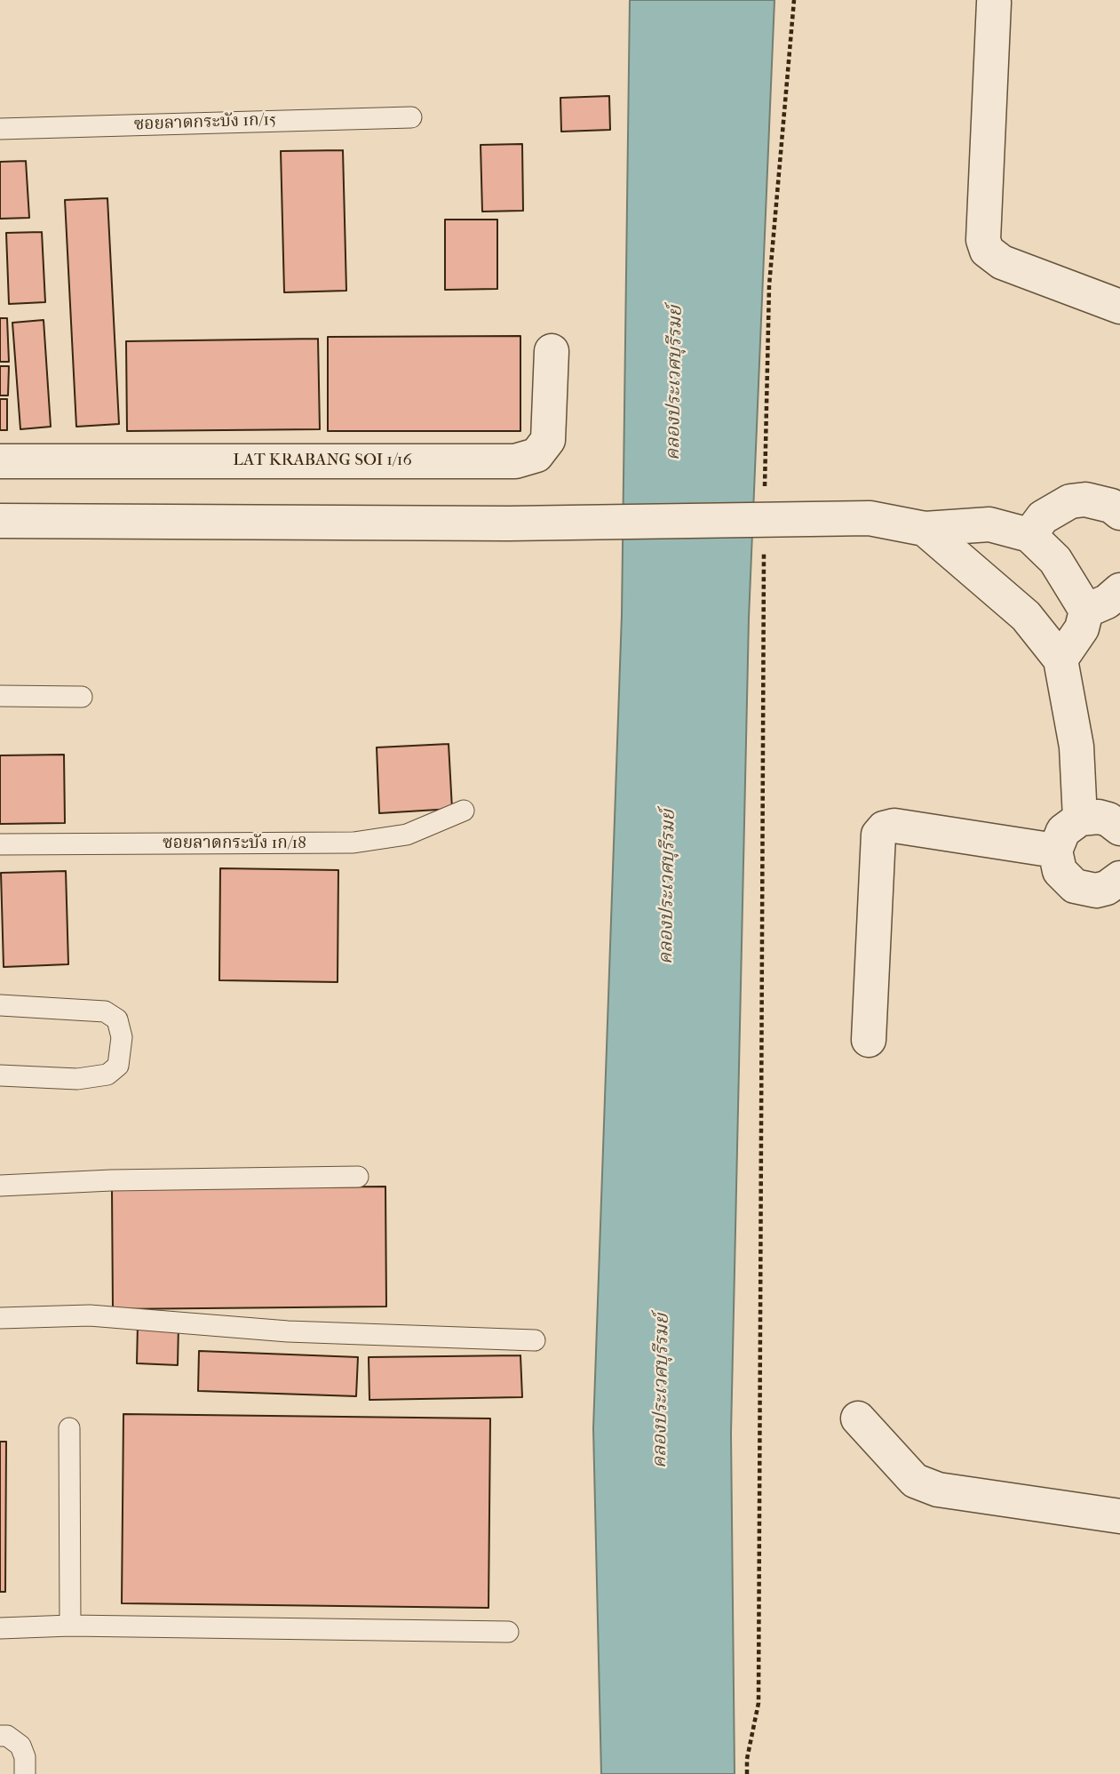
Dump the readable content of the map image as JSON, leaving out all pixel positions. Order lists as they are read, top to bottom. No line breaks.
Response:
{"streets":{"street":["LAT KRABANG SOI 1/16"],"lane":["ซอยลาดกระบัง 1ก/15","ซอยลาดกระบัง 1ก/18"]},"water":["คลองประเวศบุรีรมย์"]}
